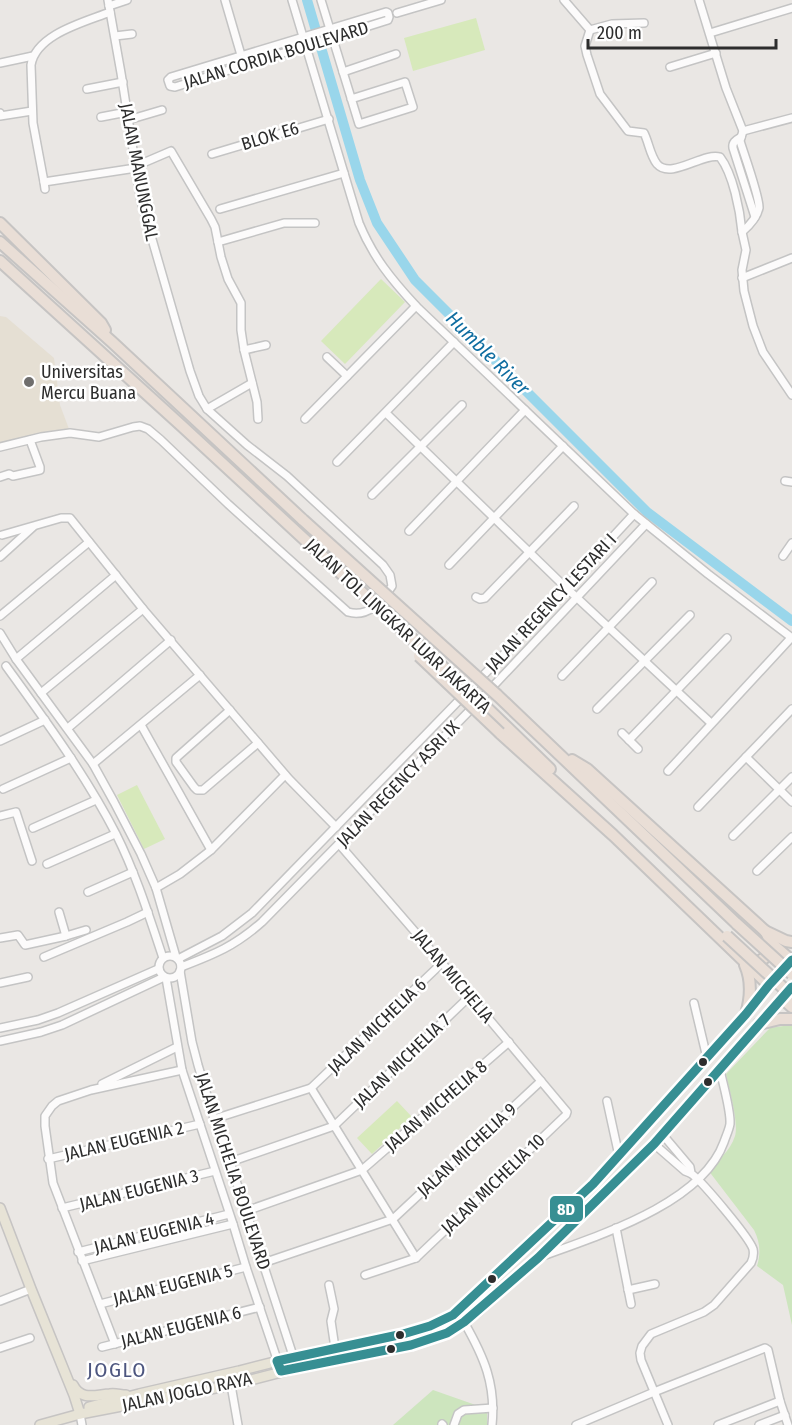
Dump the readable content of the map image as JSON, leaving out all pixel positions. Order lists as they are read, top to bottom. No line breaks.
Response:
{"streets":{"highway":["JALAN TOL LINGKAR LUAR JAKARTA"],"main road":["JALAN JOGLO RAYA"],"street":["JALAN CORDIA BOULEVARD","BLOK E6","JALAN MANUNGGAL","JALAN REGENCY LESTARI I","JALAN REGENCY ASRI IX","JALAN MICHELIA","JALAN MICHELIA 6","JALAN MICHELIA 7","JALAN MICHELIA 8","JALAN EUGENIA 2","JALAN MICHELIA 9","JALAN MICHELIA BOULEVARD","JALAN MICHELIA 10","JALAN EUGENIA 3","JALAN EUGENIA 4","JALAN EUGENIA 5","JALAN EUGENIA 6"]},"crossings":[["JALAN REGENCY LESTARI I","JALAN REGENCY ASRI IX"],["JALAN REGENCY LESTARI I","JALAN MICHELIA BOULEVARD"],["JALAN TOL LINGKAR LUAR JAKARTA","JALAN JOGLO RAYA"],["JALAN REGENCY ASRI IX","JALAN MICHELIA"],["JALAN REGENCY ASRI IX","JALAN MICHELIA BOULEVARD"],["JALAN MICHELIA","JALAN MICHELIA 6"],["JALAN MICHELIA","JALAN MICHELIA 7"],["JALAN MICHELIA","JALAN MICHELIA 8"],["JALAN MICHELIA","JALAN MICHELIA 9"],["JALAN MICHELIA","JALAN MICHELIA 10"],["JALAN MICHELIA BOULEVARD","JALAN JOGLO RAYA"]],"districts":["JOGLO"],"water":["Humble River"],"places":["Universitas Mercu Buana"],"lines":["transit line 8D"],"scale_bar":"200 m"}
